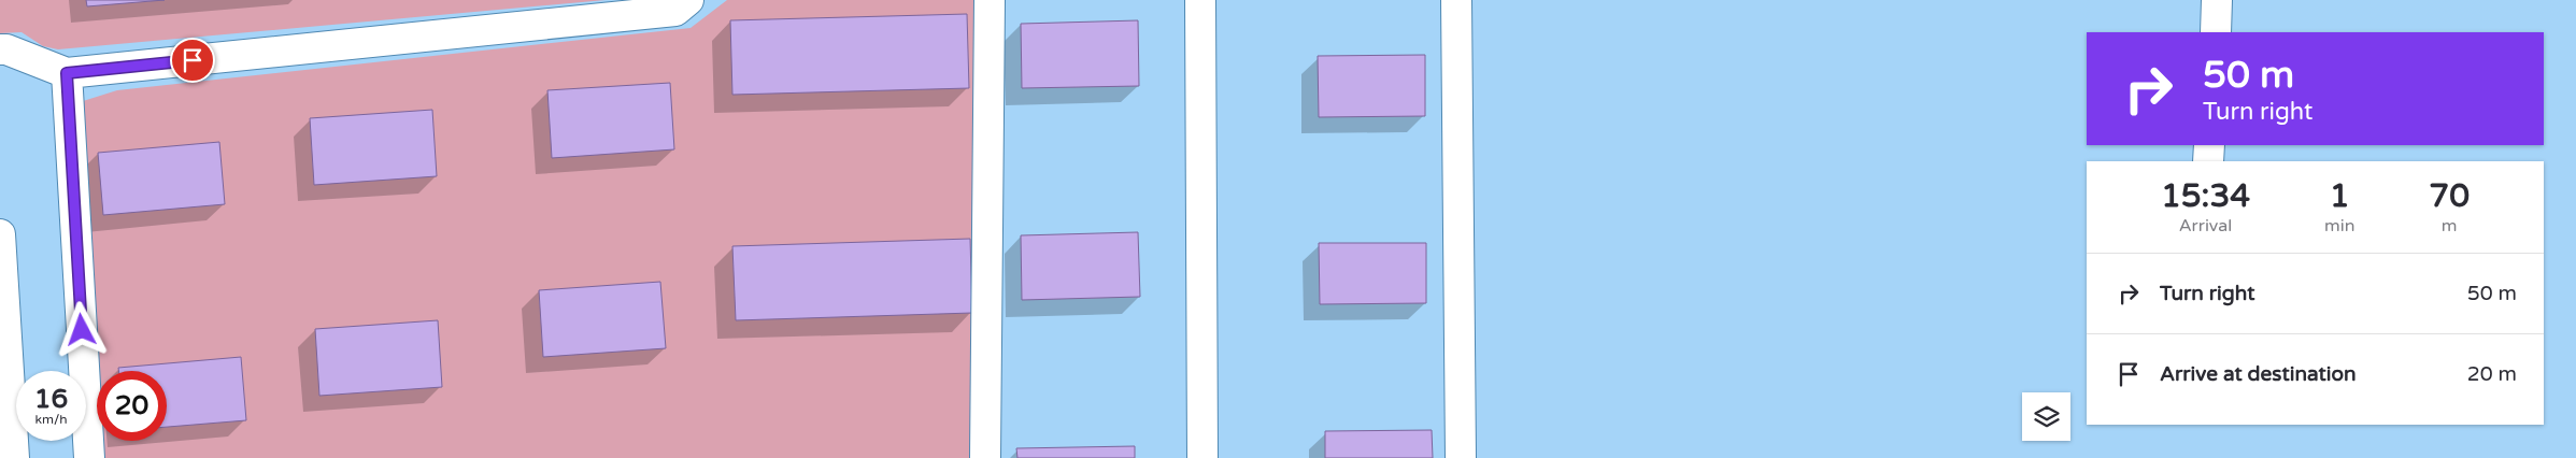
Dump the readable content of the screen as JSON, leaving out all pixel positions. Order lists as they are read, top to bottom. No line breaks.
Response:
{"page":{"turn":["50 m","Turn right"],"eta":["15:34","Arrival","1","min","70","m"],"list":[{"name":"Turn right","value":"50 m"},{"name":"Arrive at destination","value":"20 m"}],"speed":"16 km/h","limit":"20"}}
